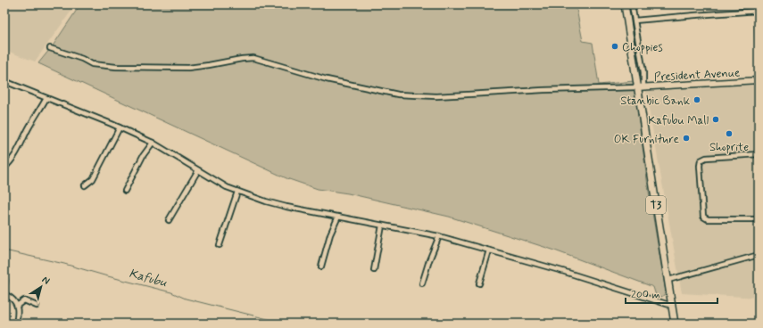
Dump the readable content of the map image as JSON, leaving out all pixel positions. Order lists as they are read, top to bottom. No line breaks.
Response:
{"streets":{"highway":["T3"],"main road":["President Avenue"]},"crossings":[["President Avenue","T3"]],"water":["Kafubu"],"places":["Choppies","Stanbic Bank","Kafubu Mall","Shoprite","OK Furniture"],"scale_bar":"200 m","north":"top right"}
